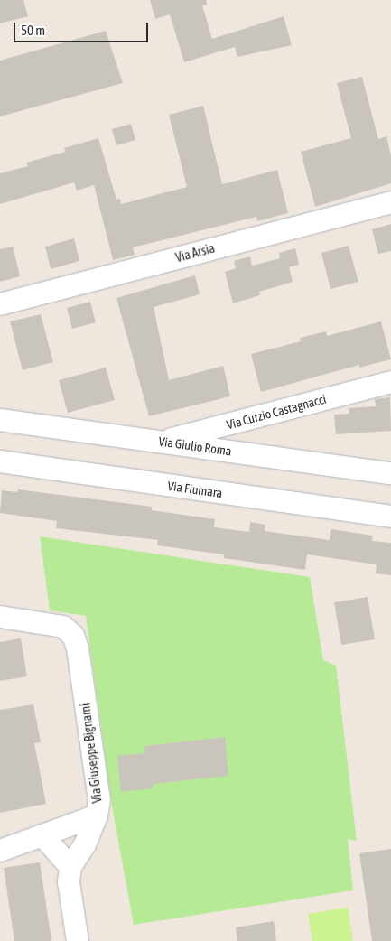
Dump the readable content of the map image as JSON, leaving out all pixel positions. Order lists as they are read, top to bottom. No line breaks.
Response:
{"streets":{"street":["Via Arsia","Via Curzio Castagnacci","Via Giulio Roma","Via Fiumara","Via Giuseppe Bignami"]},"crossings":[["Via Curzio Castagnacci","Via Giulio Roma"]],"scale_bar":"50 m"}
